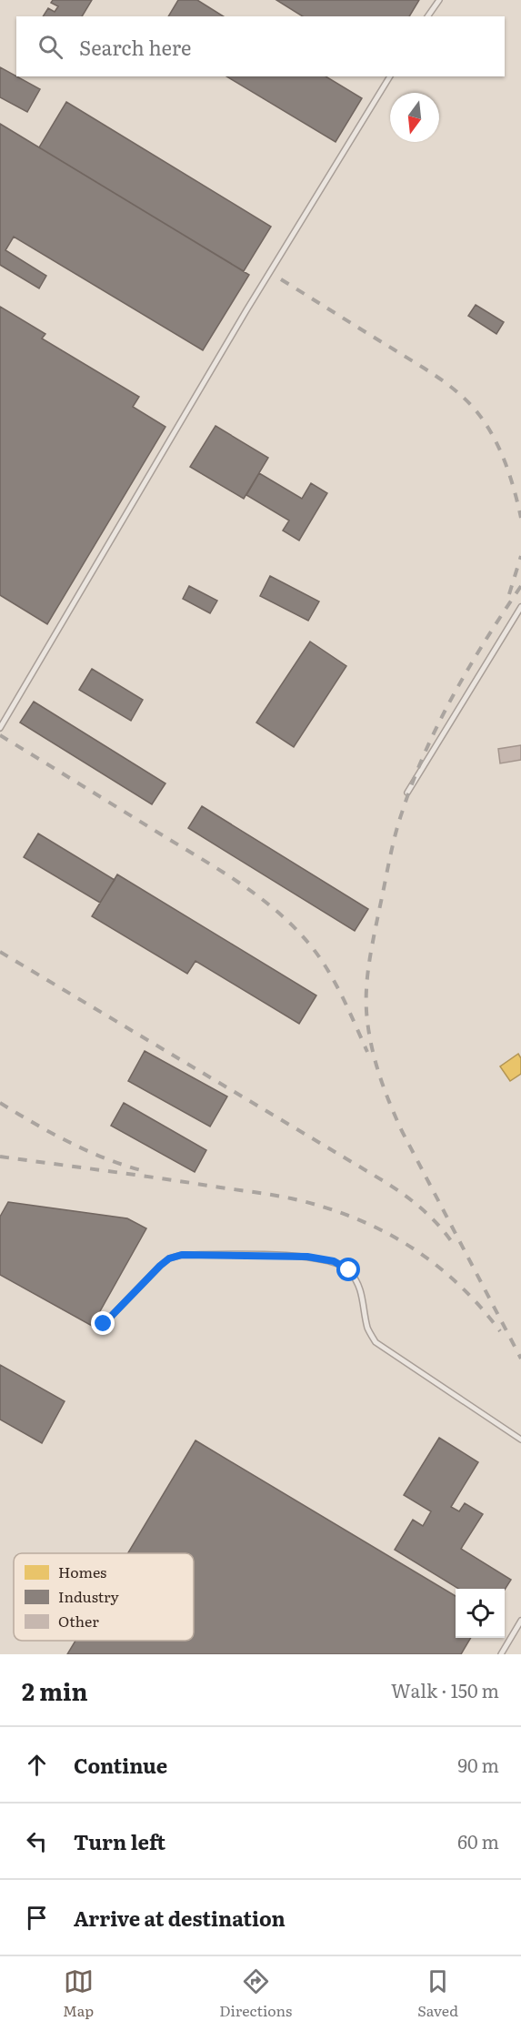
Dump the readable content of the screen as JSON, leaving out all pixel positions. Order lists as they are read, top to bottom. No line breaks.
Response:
{"legend":["Homes","Industry","Other"],"north":"bottom","page":{"search":"Search here","heading":["2 min","Walk · 150 m"],"list":[["Continue","90 m"],["Turn left","60 m"],"Arrive at destination"],"nav":["Map","Directions","Saved"]}}
